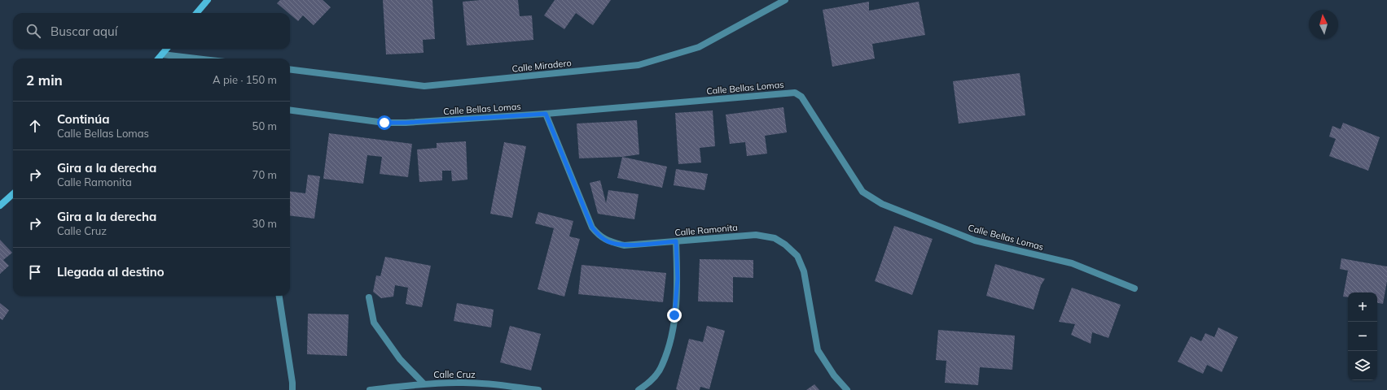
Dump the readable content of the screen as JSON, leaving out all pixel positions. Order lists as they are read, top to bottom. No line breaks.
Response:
{"streets":{"street":["Calle Miradero","Calle Bellas Lomas","Calle Ramonita","Calle Cruz"]},"crossings":[["Calle Bellas Lomas","Calle Ramonita"]],"north":"top","page":{"search":"Buscar aquí","heading":["2 min","A pie · 150 m"],"list":[["Continúa","Calle Bellas Lomas","50 m"],["Gira a la derecha","Calle Ramonita","70 m"],["Gira a la derecha","Calle Cruz","30 m"],"Llegada al destino"],"map_buttons":["+","−"]}}
